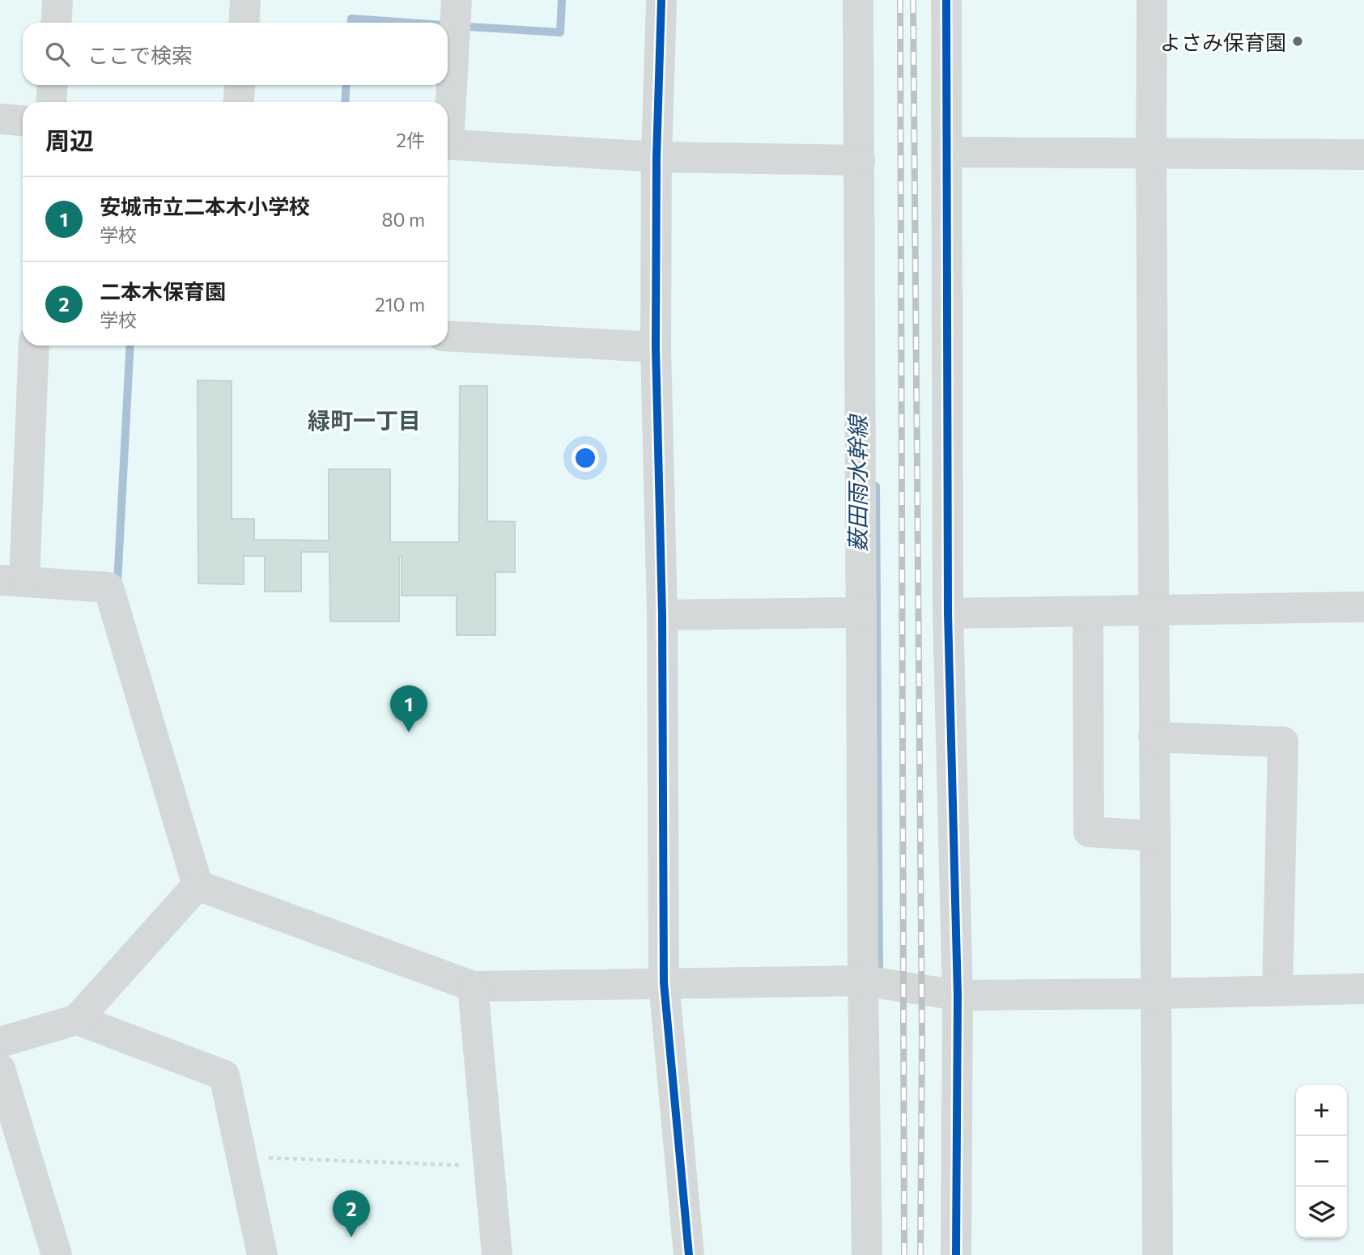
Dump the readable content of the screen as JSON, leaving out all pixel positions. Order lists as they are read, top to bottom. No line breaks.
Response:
{"districts":["緑町一丁目"],"water":["薮田雨水幹線"],"places":["よさみ保育園"],"page":{"search":"ここで検索","heading":["周辺","2件"],"list":[{"mark":"1","name":"安城市立二本木小学校","note":"学校","value":"80 m"},{"mark":"2","name":"二本木保育園","note":"学校","value":"210 m"}],"pins":["1","2"],"map_buttons":["+","−"]}}
